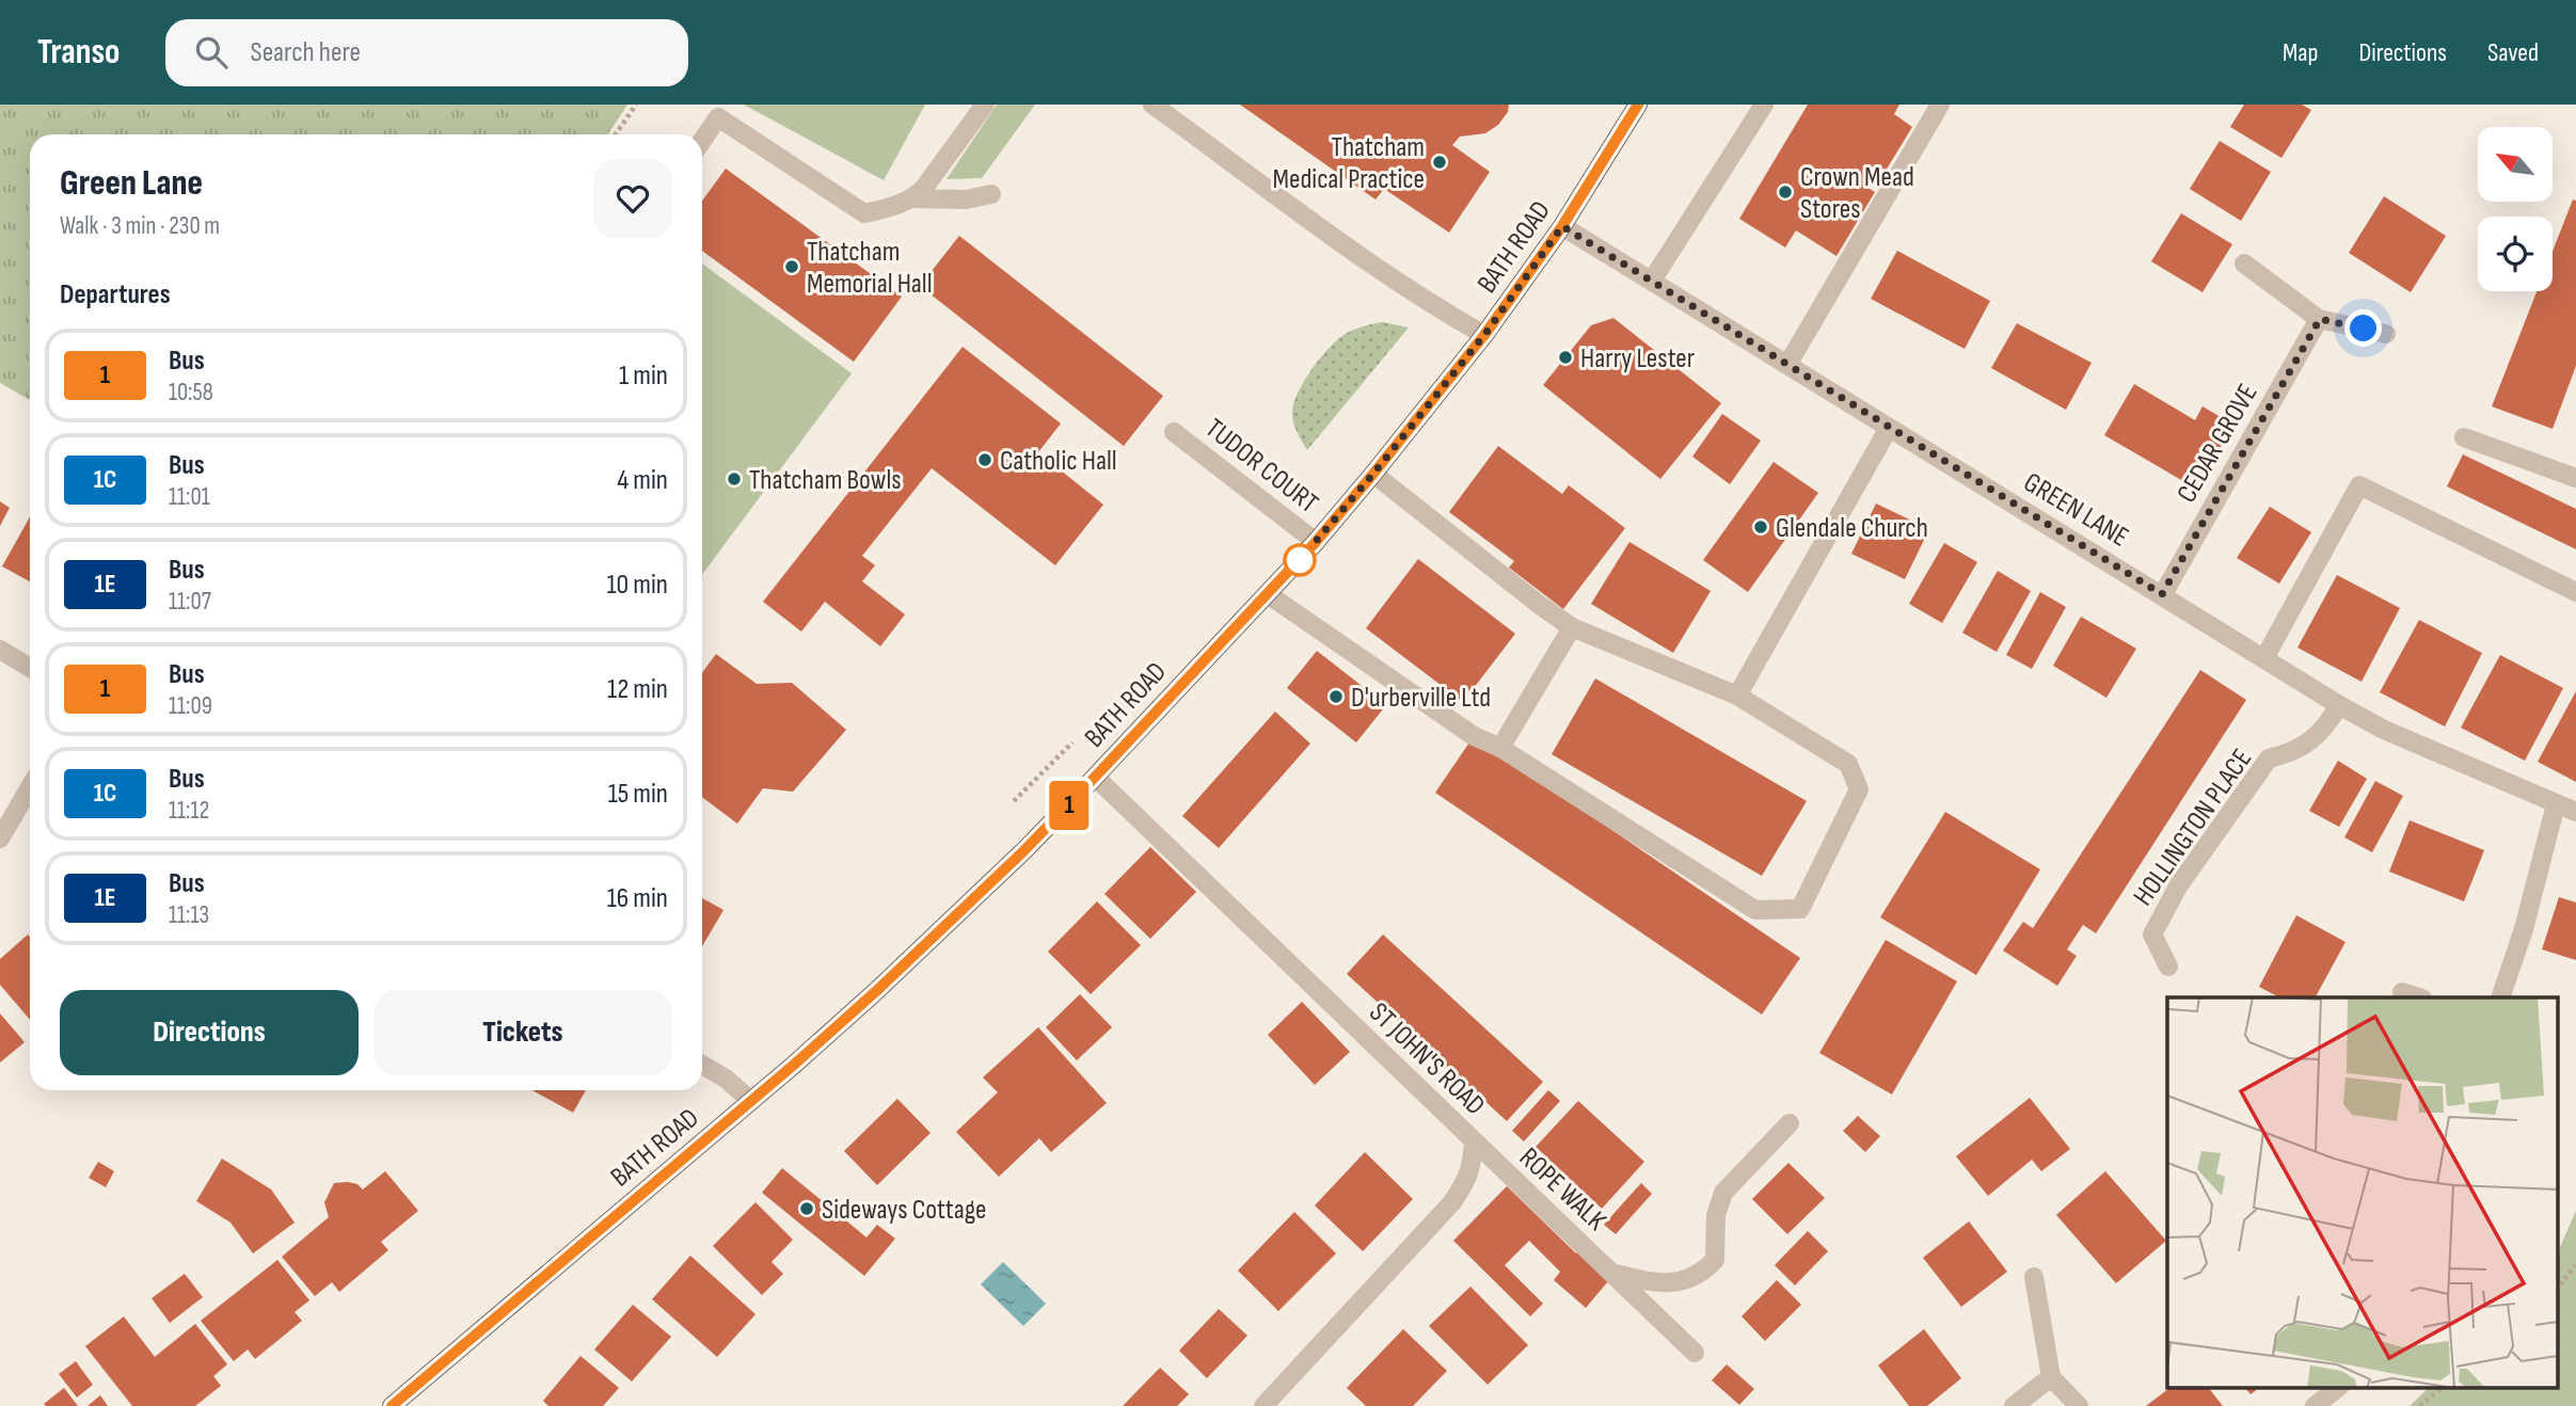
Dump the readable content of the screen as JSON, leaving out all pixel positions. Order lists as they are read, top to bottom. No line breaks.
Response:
{"streets":{"main road":["BATH ROAD"],"street":["CEDAR GROVE","TUDOR COURT","GREEN LANE","HOLLINGTON PLACE","ST JOHN'S ROAD","ROPE WALK"]},"crossings":[["BATH ROAD","TUDOR COURT"],["BATH ROAD","GREEN LANE"],["BATH ROAD","ST JOHN'S ROAD"],["CEDAR GROVE","GREEN LANE"],["GREEN LANE","HOLLINGTON PLACE"],["ST JOHN'S ROAD","ROPE WALK"]],"places":["Thatcham Medical Practice","Crown Mead Stores","Thatcham Memorial Hall","Harry Lester","Catholic Hall","Thatcham Bowls","Glendale Church","D'urberville Ltd","Sideways Cottage"],"lines":["bus line 1"],"north":"top left","page":{"header":"Transo","search":"Search here","nav":["Map","Directions","Saved"],"on_map":"1","heading":[["Green Lane","Walk · 3 min · 230 m"],"Departures"],"list":[{"mark":"1","name":"Bus","note":"10:58","value":"1 min"},{"mark":"1C","name":"Bus","note":"11:01","value":"4 min"},{"mark":"1E","name":"Bus","note":"11:07","value":"10 min"},{"mark":"1","name":"Bus","note":"11:09","value":"12 min"},{"mark":"1C","name":"Bus","note":"11:12","value":"15 min"},{"mark":"1E","name":"Bus","note":"11:13","value":"16 min"}],"buttons":["Directions","Tickets"]}}
